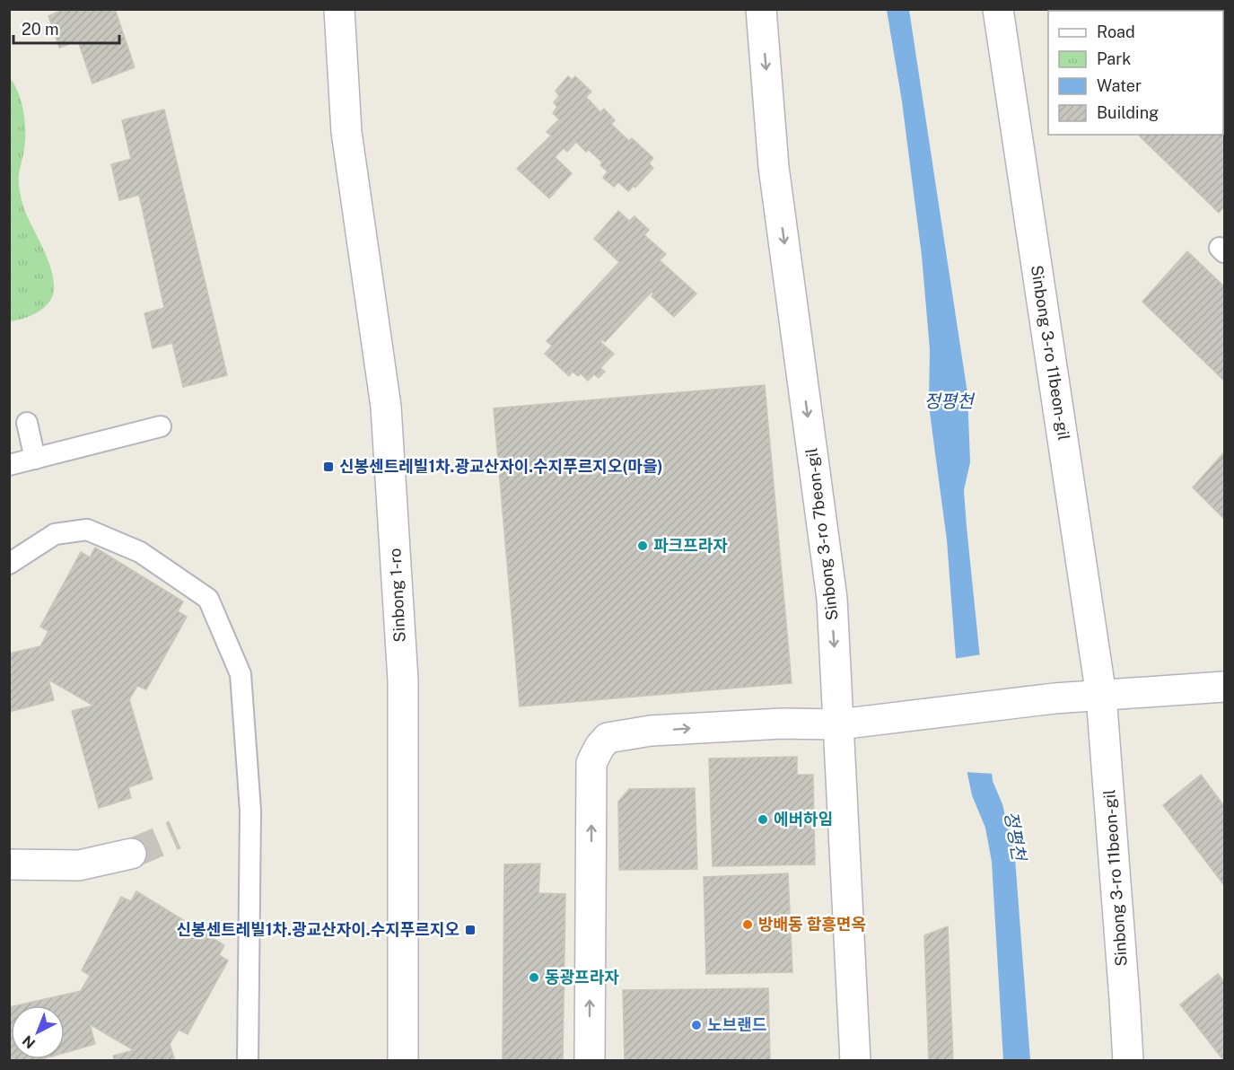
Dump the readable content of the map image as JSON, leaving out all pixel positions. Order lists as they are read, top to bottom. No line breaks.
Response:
{"streets":{"street":["Sinbong 3-ro 11beon-gil","Sinbong 3-ro 7beon-gil","Sinbong 1-ro"]},"one_way":["Sinbong 3-ro 7beon-gil"],"water":["정평천"],"places":{"transit":["신봉센트레빌1차.광교산자이.수지푸르지오(마을)","신봉센트레빌1차.광교산자이.수지푸르지오"],"other":["파크프라자","에버하임","방배동 함흥면옥","동광프라자","노브랜드"]},"legend":["Road","Park","Water","Building"],"scale_bar":"20 m","north":"bottom left"}
